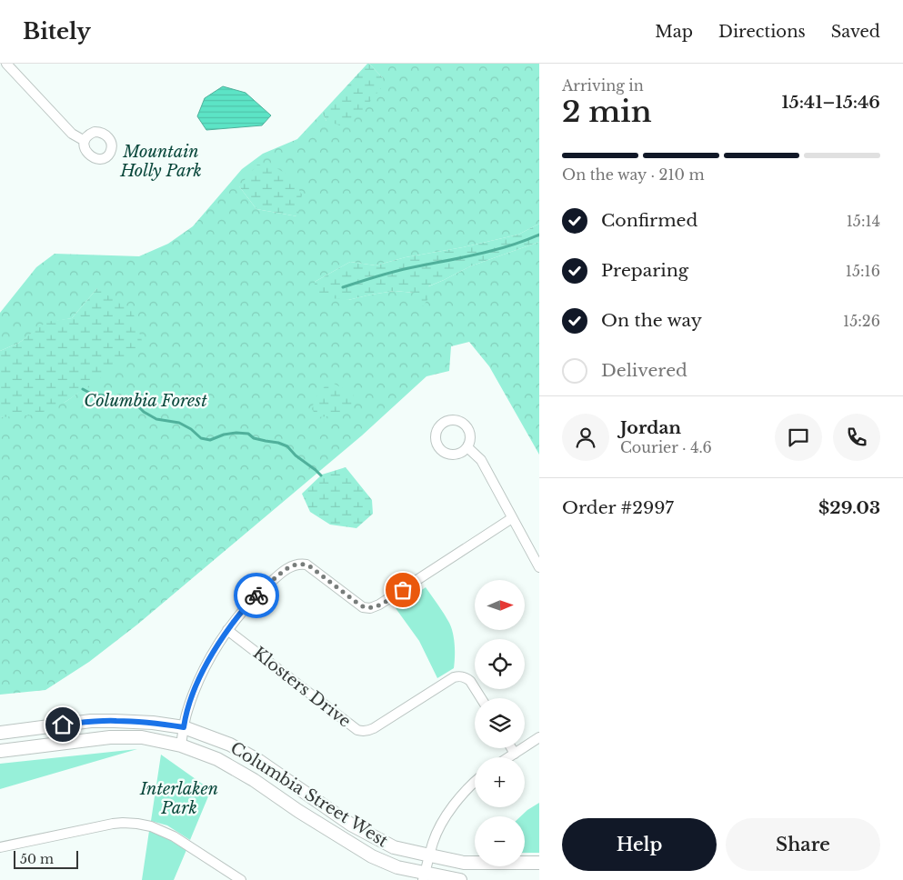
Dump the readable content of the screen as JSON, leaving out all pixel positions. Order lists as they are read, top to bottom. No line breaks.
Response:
{"streets":{"main road":["Columbia Street West"],"street":["Klosters Drive"]},"parks":["Mountain Holly Park","Columbia Forest","Interlaken Park"],"scale_bar":"50 m","north":"right","page":{"header":"Bitely","nav":["Map","Directions","Saved"],"heading":["2 min","Arriving in","15:41–15:46"],"panel":["Jordan","Courier · 4.6","Order #2997","$29.03"],"bar":"On the way · 210 m","list":[["Confirmed","15:14"],["Preparing","15:16"],["On the way","15:26"],"Delivered"],"map_buttons":["+","−"],"buttons":["Help","Share"],"scale":"50 m"}}
